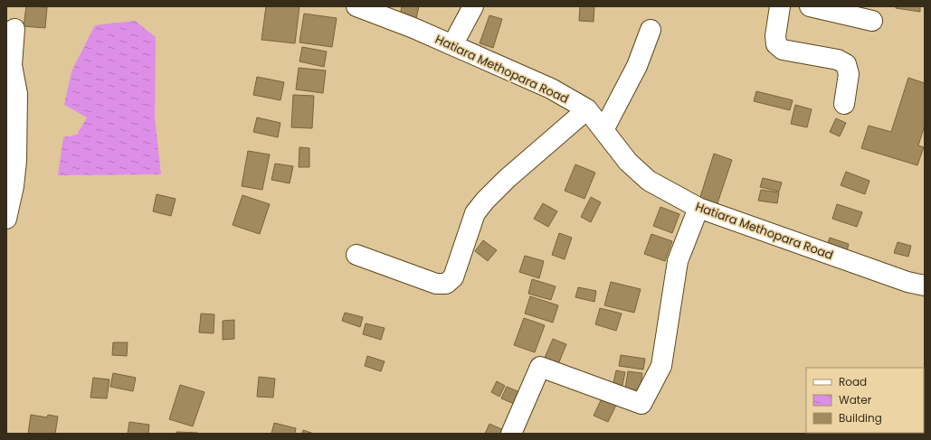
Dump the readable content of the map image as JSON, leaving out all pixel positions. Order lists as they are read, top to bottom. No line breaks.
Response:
{"streets":{"street":["Hatiara Methopara Road"]},"legend":["Road","Water","Building"]}
